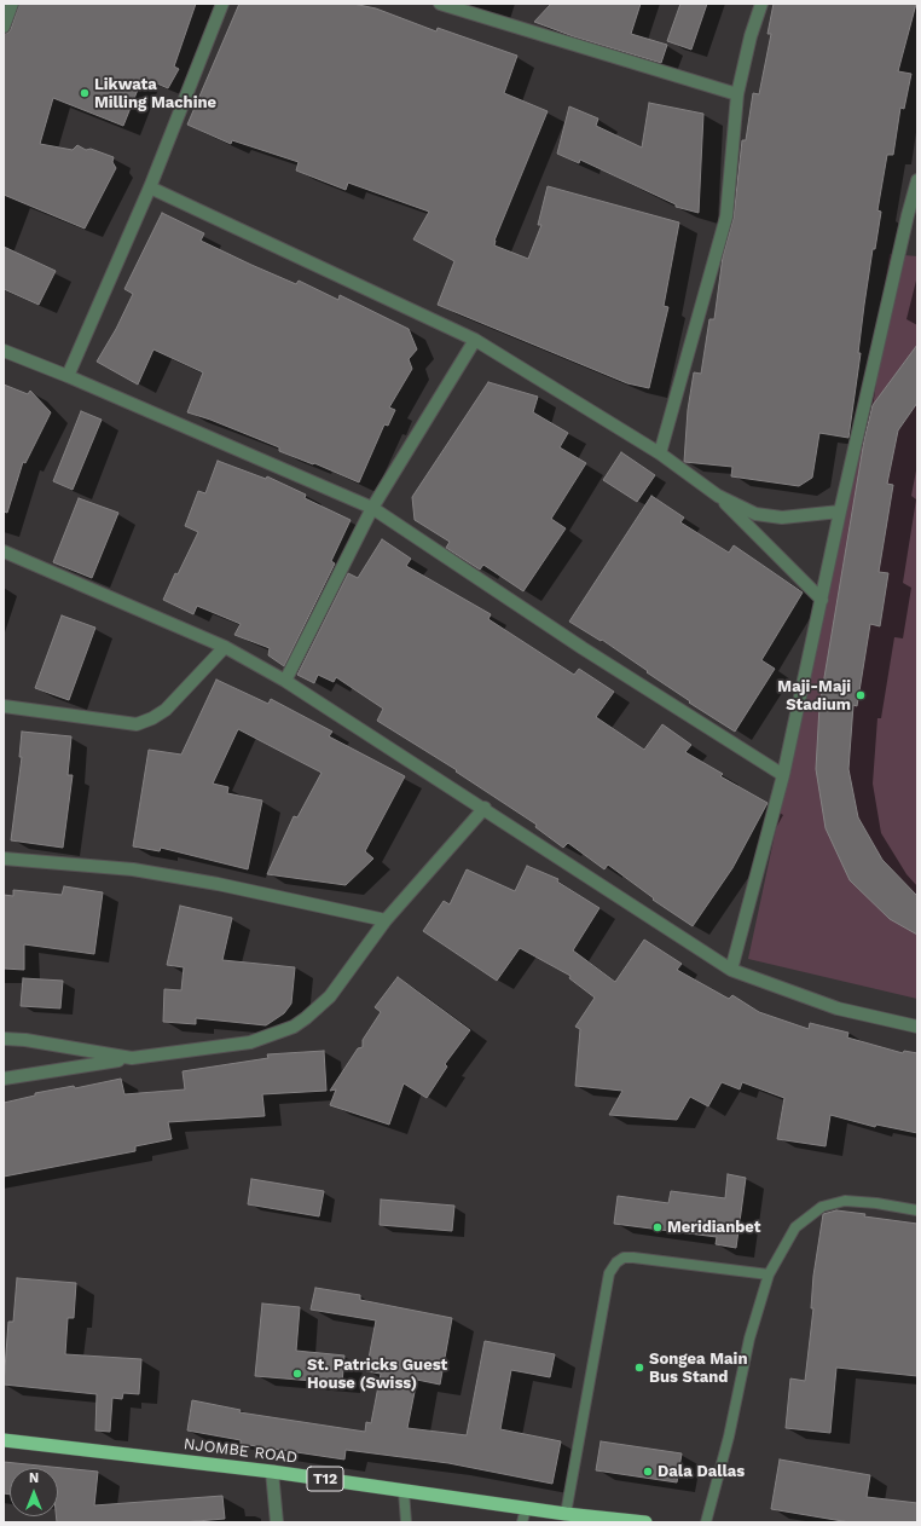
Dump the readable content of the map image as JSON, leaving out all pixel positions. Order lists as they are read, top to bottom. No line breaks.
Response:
{"streets":{"highway":["NJOMBE ROAD","T12"]},"places":["Likwata Milling Machine","Maji-Maji Stadium","Meridianbet","Songea Main Bus Stand","St. Patricks Guest House (Swiss)","Dala Dallas"],"north":"top"}
